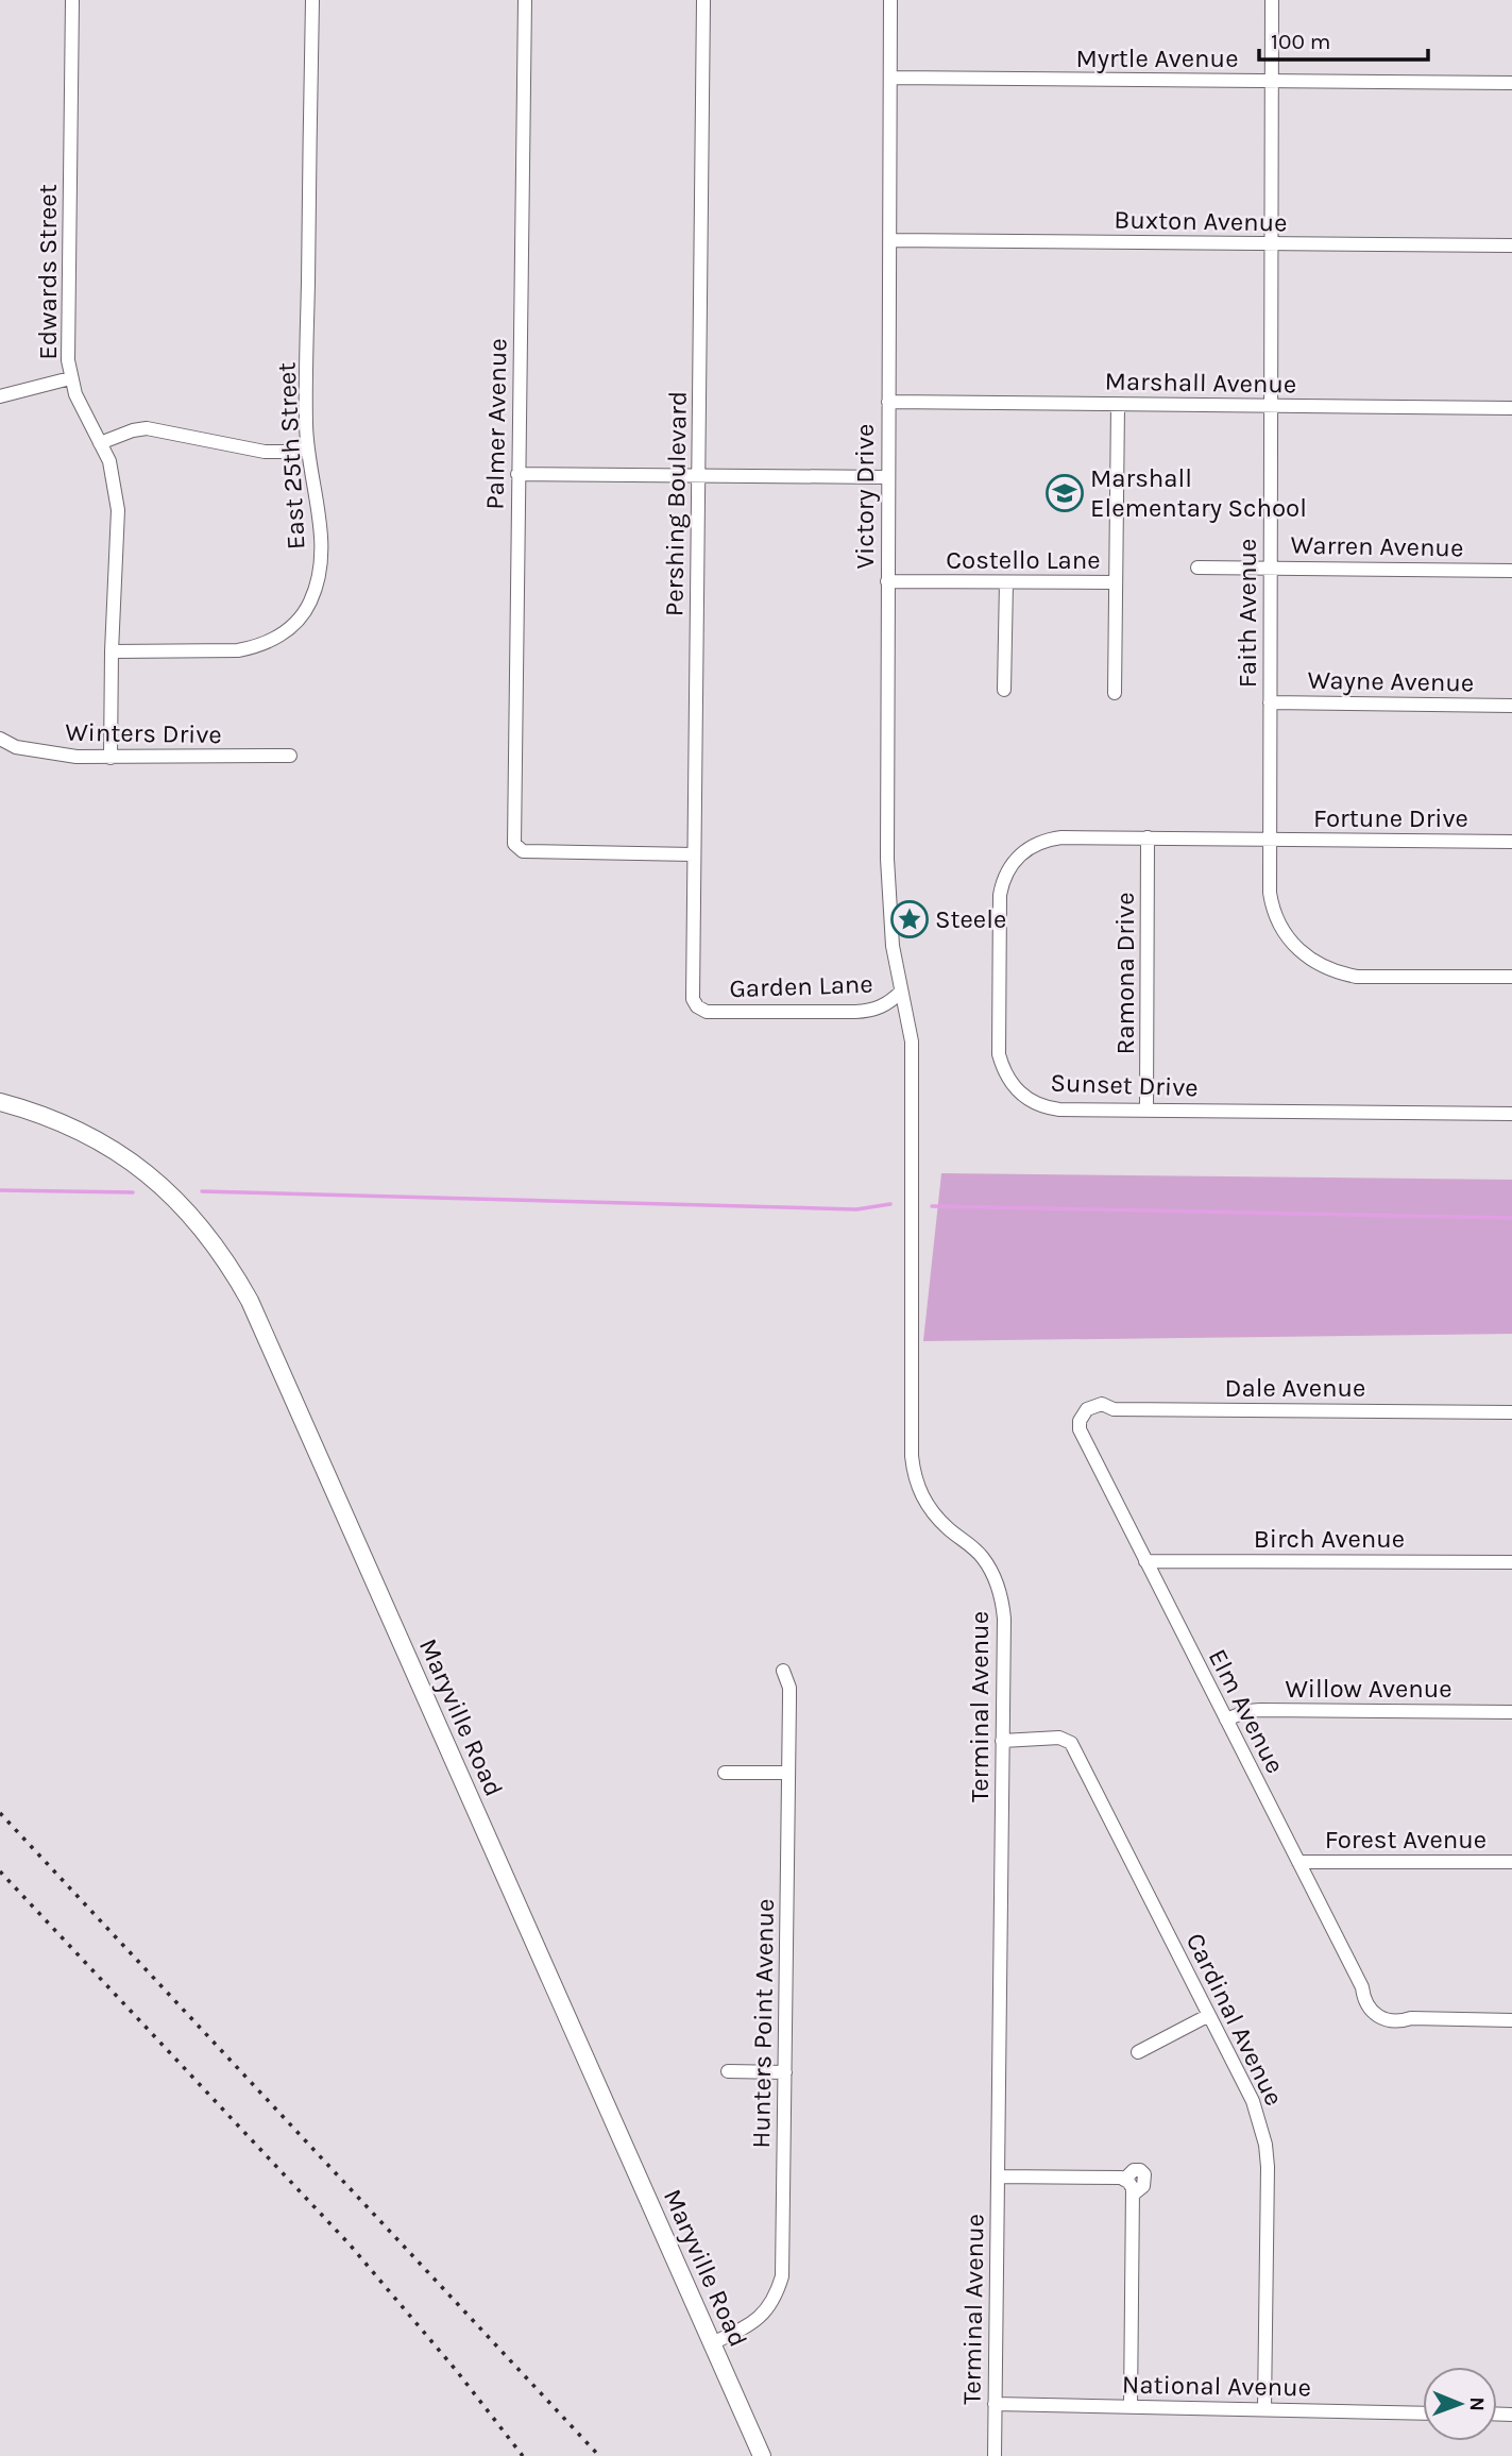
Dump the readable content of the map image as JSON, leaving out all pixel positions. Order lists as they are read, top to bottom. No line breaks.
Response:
{"streets":{"main road":["Maryville Road"],"street":["Myrtle Avenue","Buxton Avenue","Edwards Street","Marshall Avenue","Palmer Avenue","East 25th Street","Victory Drive","Pershing Boulevard","Warren Avenue","Costello Lane","Faith Avenue","Wayne Avenue","Winters Drive","Fortune Drive","Ramona Drive","Garden Lane","Sunset Drive","Dale Avenue","Birch Avenue","Willow Avenue","Terminal Avenue","Elm Avenue","Forest Avenue","Cardinal Avenue","Hunters Point Avenue","National Avenue"]},"crossings":[["Myrtle Avenue","Victory Drive"],["Myrtle Avenue","Faith Avenue"],["Buxton Avenue","Victory Drive"],["Buxton Avenue","Faith Avenue"],["Edwards Street","East 25th Street"],["Edwards Street","Winters Drive"],["Marshall Avenue","Victory Drive"],["Marshall Avenue","Costello Lane"],["Marshall Avenue","Faith Avenue"],["Palmer Avenue","Pershing Boulevard"],["Victory Drive","Costello Lane"],["Victory Drive","Garden Lane"],["Victory Drive","Terminal Avenue"],["Pershing Boulevard","Garden Lane"],["Warren Avenue","Faith Avenue"],["Faith Avenue","Wayne Avenue"],["Faith Avenue","Fortune Drive"],["Faith Avenue","Sunset Drive"],["Fortune Drive","Sunset Drive"],["Ramona Drive","Sunset Drive"],["Garden Lane","Terminal Avenue"],["Dale Avenue","Elm Avenue"],["Birch Avenue","Elm Avenue"],["Willow Avenue","Elm Avenue"],["Terminal Avenue","Cardinal Avenue"],["Terminal Avenue","National Avenue"],["Elm Avenue","Forest Avenue"],["Maryville Road","Hunters Point Avenue"],["Cardinal Avenue","National Avenue"]],"places":{"school or university":["Marshall Elementary School"],"place":["Steele"]},"scale_bar":"100 m","north":"right"}
